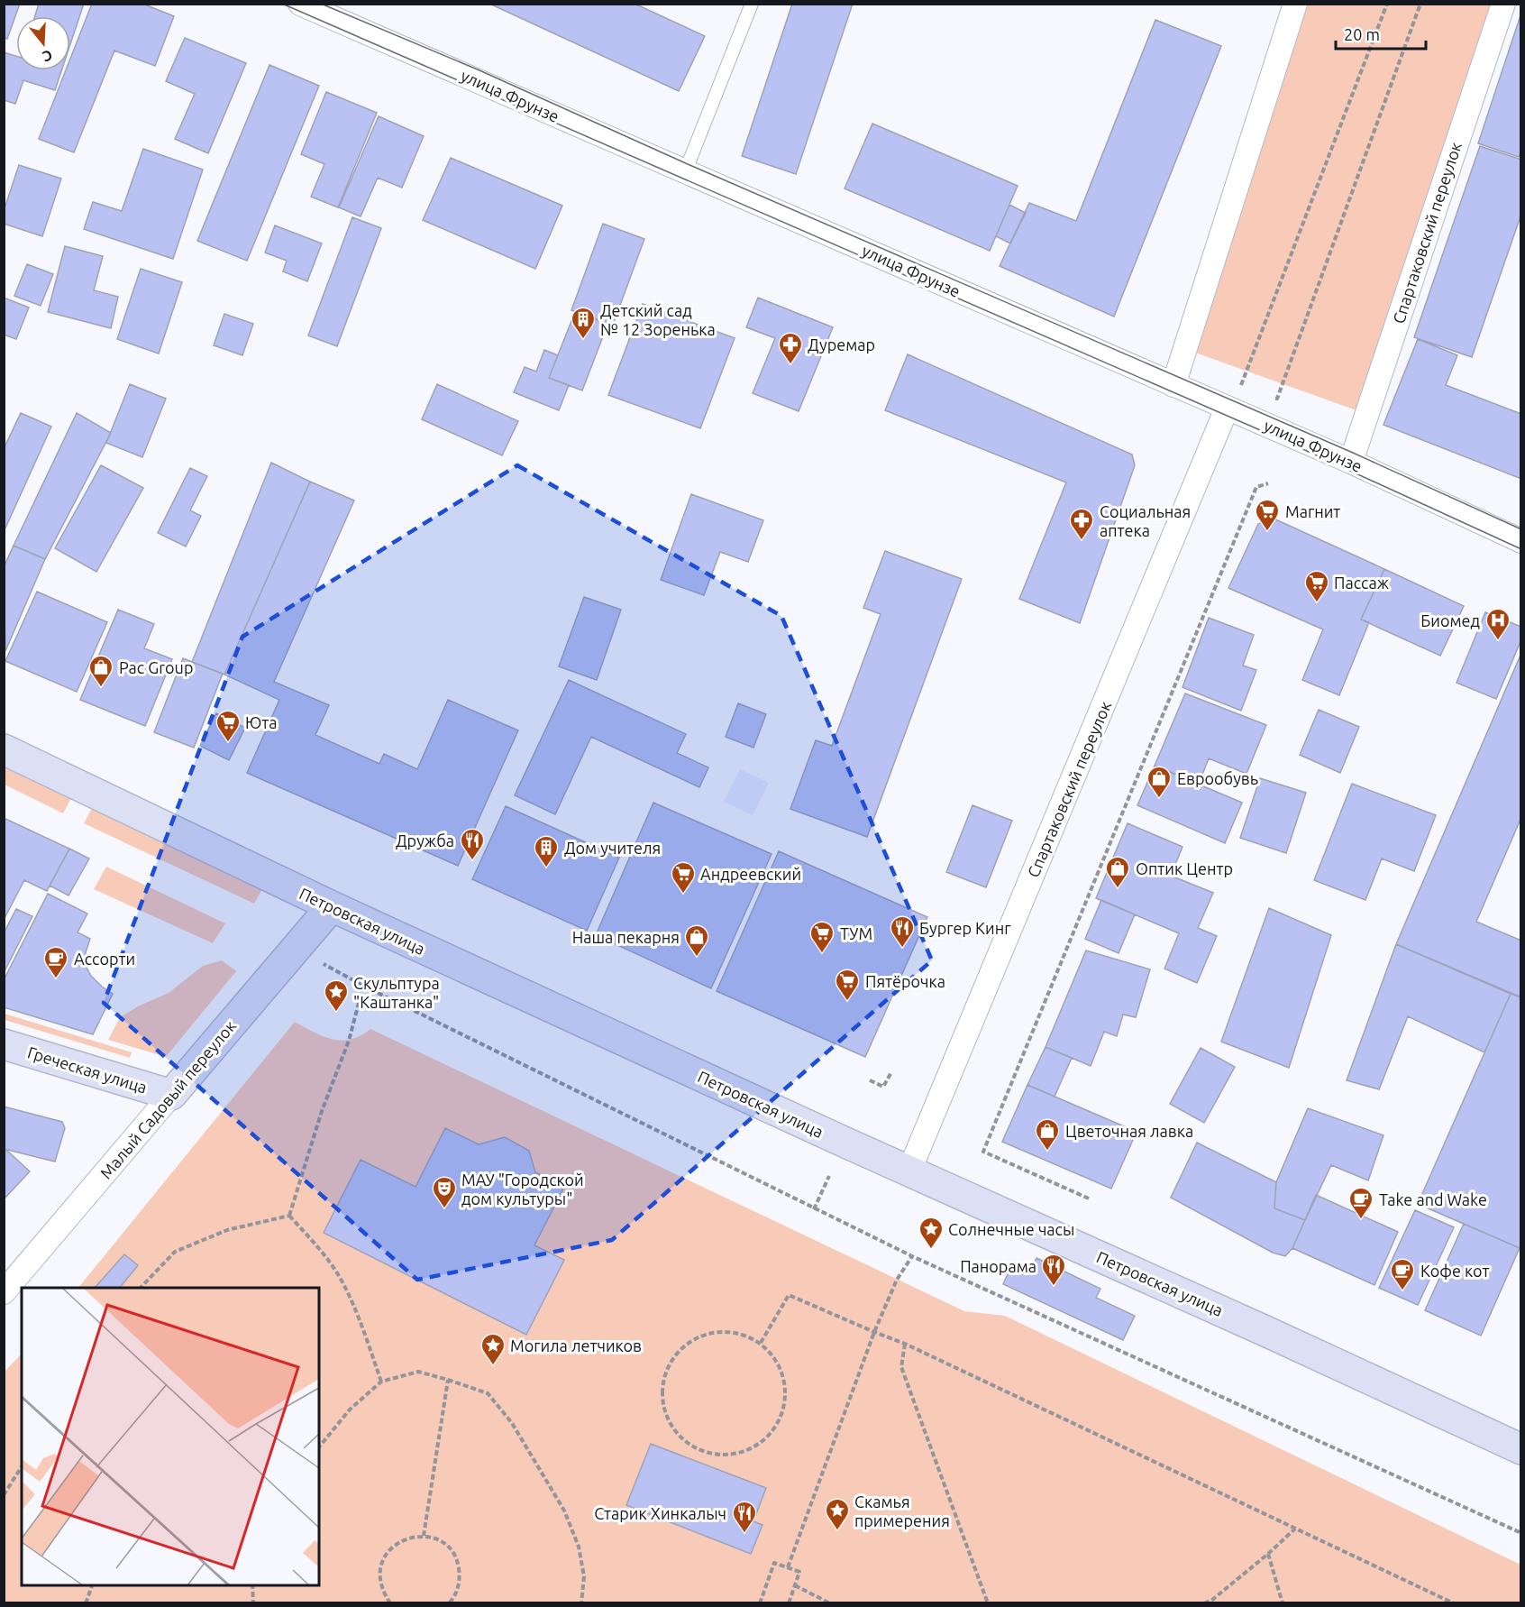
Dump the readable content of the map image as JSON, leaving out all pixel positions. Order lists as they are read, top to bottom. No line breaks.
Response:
{"streets":{"main road":["Петровская улица","Греческая улица","Малый Садовый переулок"],"street":["улица Фрунзе","Спартаковский переулок"]},"crossings":[["улица Фрунзе","Спартаковский переулок"],["Спартаковский переулок","Петровская улица"],["Петровская улица","Малый Садовый переулок"],["Греческая улица","Малый Садовый переулок"]],"places":{"building":["Детский сад № 12 Зоренька","Дом учителя"],"pharmacy":["Дуремар","Социальная аптека"],"supermarket":["Магнит","Пассаж","Юта","Андреевский","ТУМ","Пятёрочка"],"hospital":["Биомед"],"shop":["Pac Group","Еврообувь","Оптик Центр","Наша пекарня","Цветочная лавка"],"restaurant":["Дружба","Бургер Кинг","Панорама","Старик Хинкалыч"],"cafe":["Ассорти","Take and Wake","Кофе кот"],"place":["Скульптура \"Каштанка\"","Солнечные часы","Могила летчиков","Скамья примерения"],"theatre":["МАУ \"Городской дом культуры\""]},"scale_bar":"20 m","north":"bottom"}
